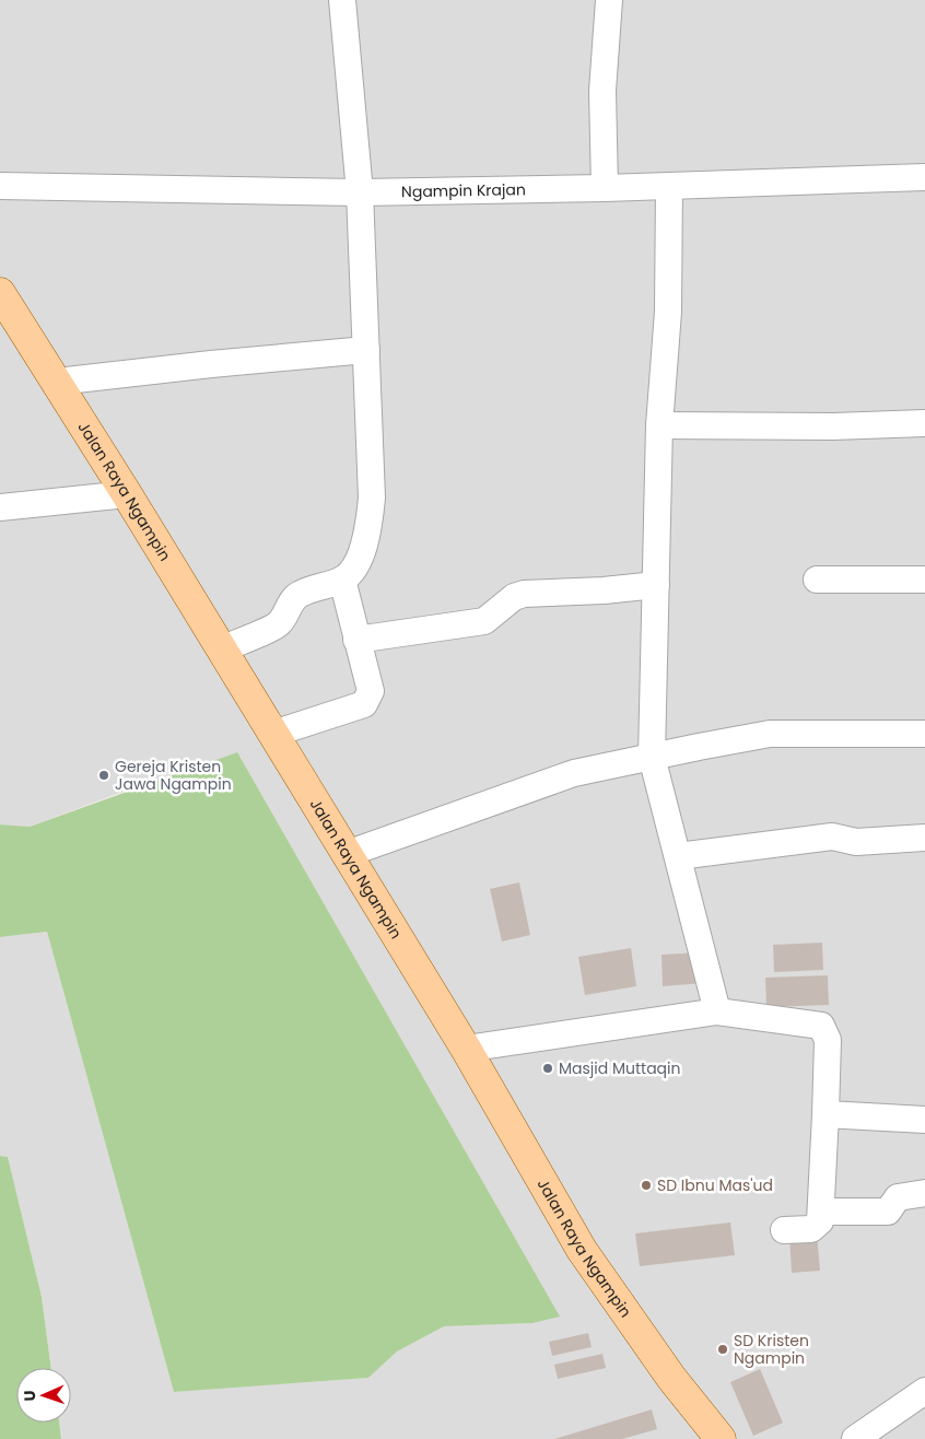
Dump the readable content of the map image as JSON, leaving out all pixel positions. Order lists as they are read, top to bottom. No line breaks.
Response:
{"streets":{"main road":["Jalan Raya Ngampin"],"street":["Ngampin Krajan"]},"places":["Gereja Kristen Jawa Ngampin","Masjid Muttaqin","SD Ibnu Mas'ud","SD Kristen Ngampin"],"north":"left"}
